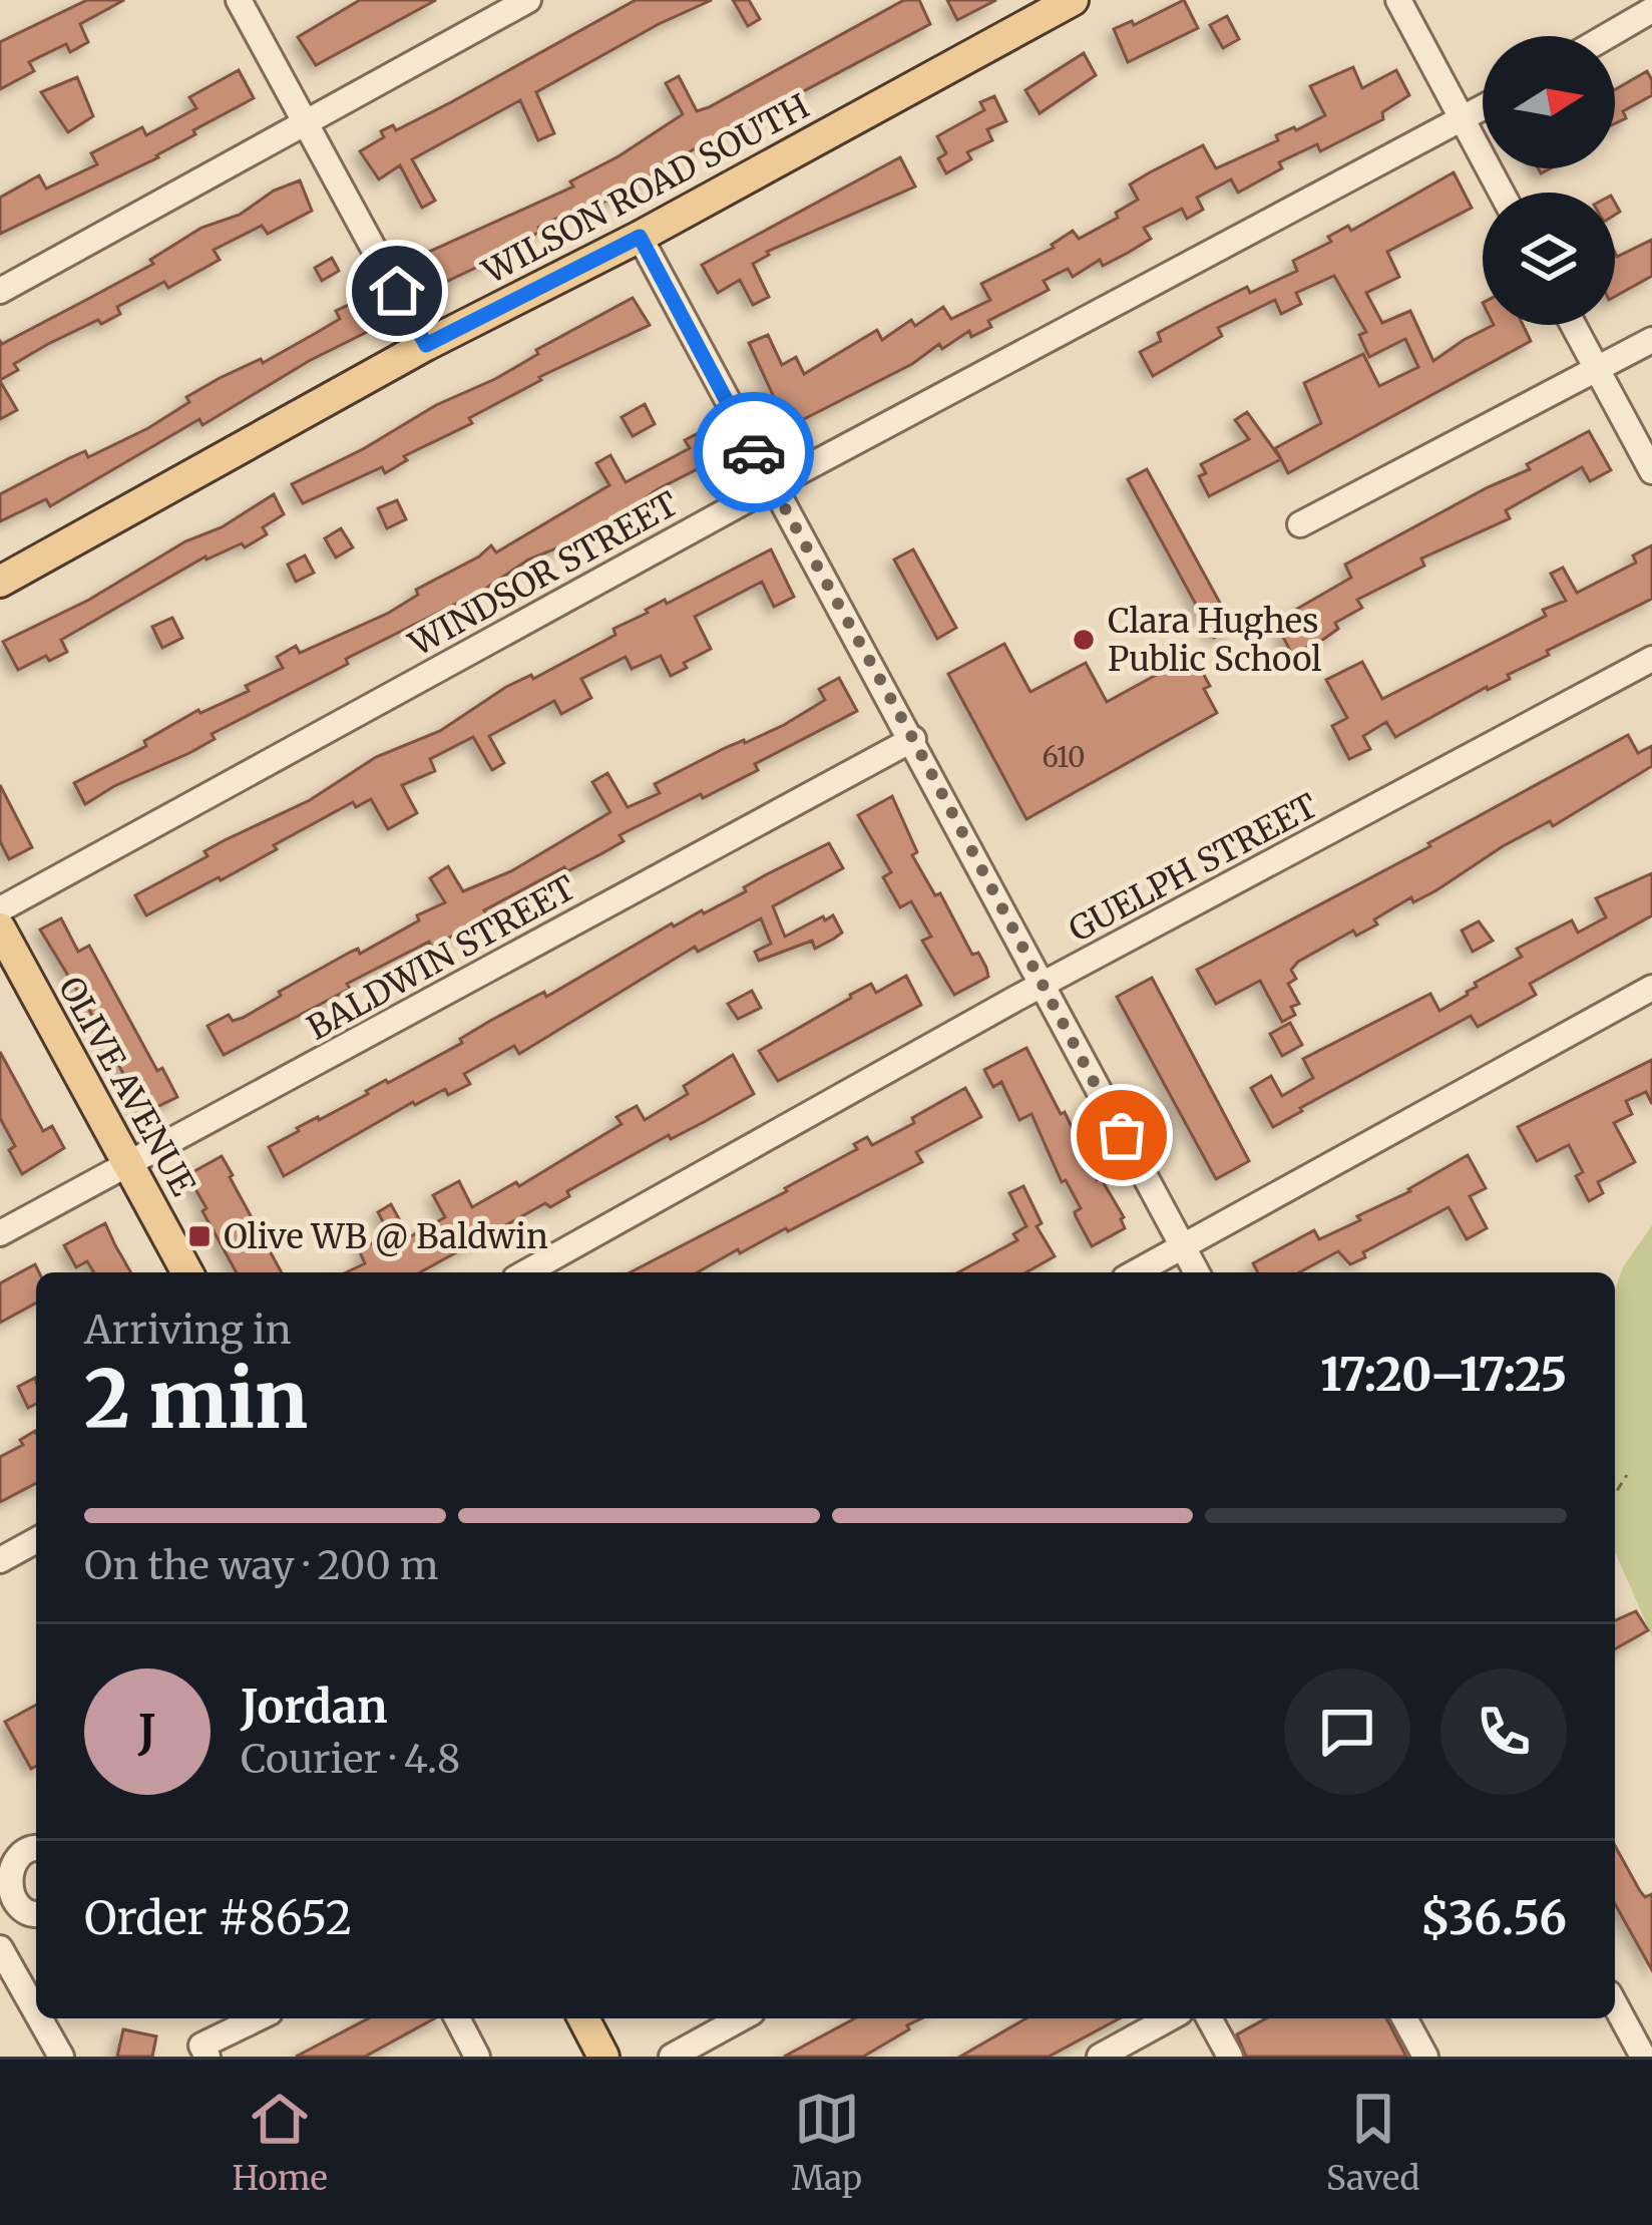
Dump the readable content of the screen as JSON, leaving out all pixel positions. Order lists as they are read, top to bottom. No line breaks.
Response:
{"streets":{"main road":["WILSON ROAD SOUTH","OLIVE AVENUE"],"street":["WINDSOR STREET","GUELPH STREET","BALDWIN STREET"]},"crossings":[["BALDWIN STREET","OLIVE AVENUE"]],"places":{"other":["Clara Hughes Public School"],"transit":["Olive WB @ Baldwin"]},"house_numbers":["610"],"north":"right","page":{"heading":["2 min","Arriving in","17:20–17:25"],"panel":["Jordan","Courier · 4.8","Order #8652","$36.56"],"bar":"On the way · 200 m","round":"J","tabs":["Home","Map","Saved"]}}
